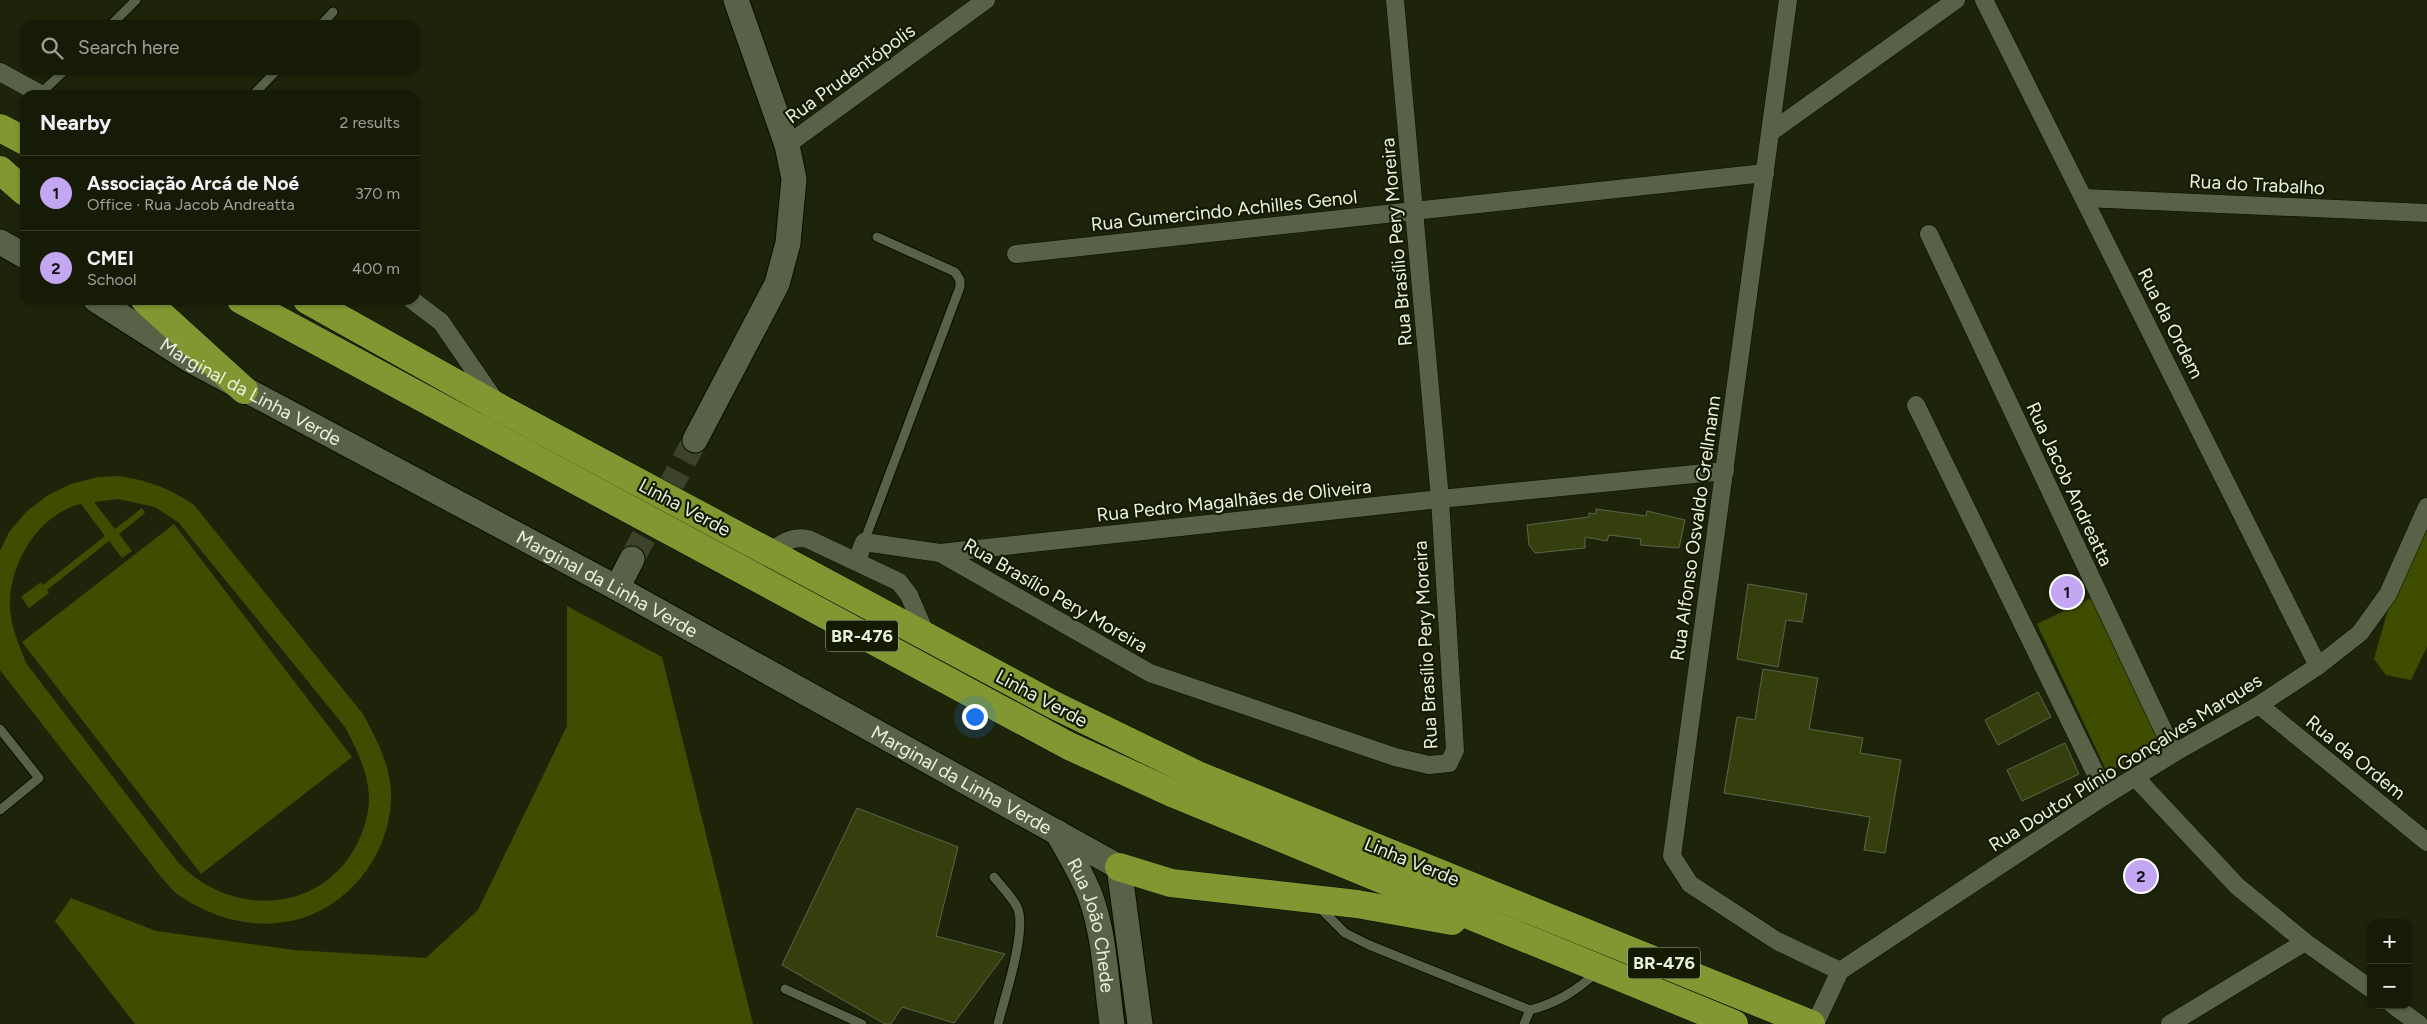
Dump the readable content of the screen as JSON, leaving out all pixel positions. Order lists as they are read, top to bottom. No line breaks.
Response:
{"streets":{"highway":["Linha Verde","BR-476"],"main road":["Marginal da Linha Verde","Rua João Chede"],"street":["Rua Prudentópolis","Rua do Trabalho","Rua Gumercindo Achilles Genol","Rua Brasílio Pery Moreira","Rua da Ordem","Rua Jacob Andreatta","Rua Pedro Magalhães de Oliveira","Rua Alfonso Osvaldo Grellmann","Rua Doutor Plínio Gonçalves Marques"]},"crossings":[["Rua do Trabalho","Rua da Ordem"],["Rua Gumercindo Achilles Genol","Rua Brasílio Pery Moreira"],["Rua Gumercindo Achilles Genol","Rua Alfonso Osvaldo Grellmann"],["Rua Brasílio Pery Moreira","Rua Pedro Magalhães de Oliveira"],["Rua da Ordem","Rua Doutor Plínio Gonçalves Marques"],["Marginal da Linha Verde","Rua João Chede"],["Rua Jacob Andreatta","Rua Doutor Plínio Gonçalves Marques"],["Rua Pedro Magalhães de Oliveira","Rua Alfonso Osvaldo Grellmann"],["Rua Alfonso Osvaldo Grellmann","Rua Doutor Plínio Gonçalves Marques"]],"page":{"search":"Search here","heading":["Nearby","2 results"],"list":[{"mark":"1","name":"Associação Arcá de Noé","note":"Office · Rua Jacob Andreatta","value":"370 m"},{"mark":"2","name":"CMEI","note":"School","value":"400 m"}],"pins":["1","2"],"map_buttons":["+","−"]}}
